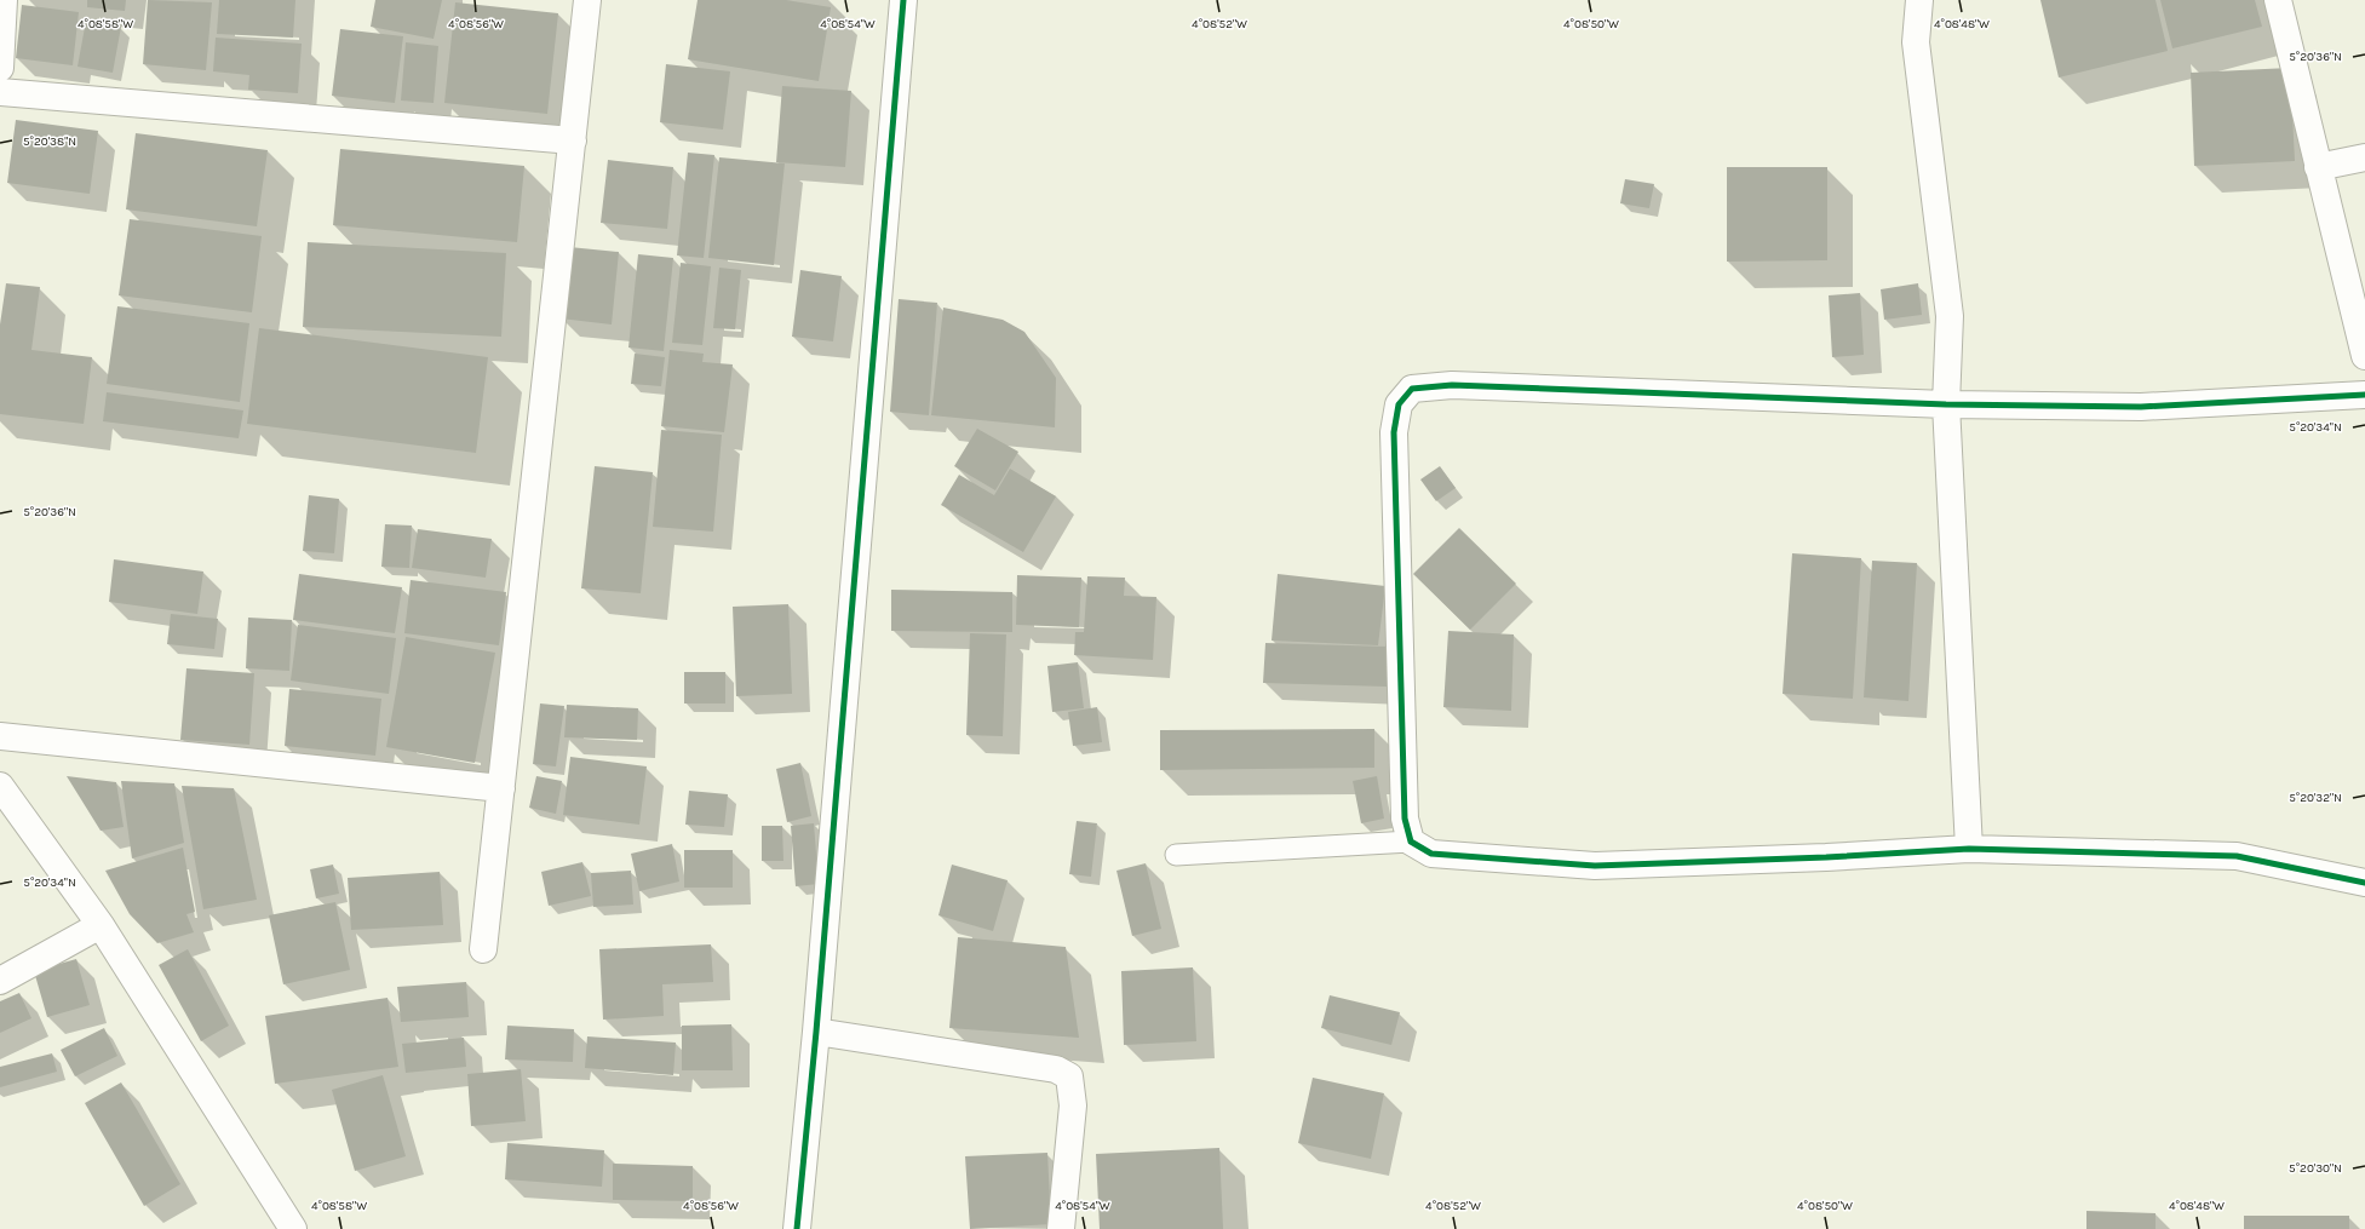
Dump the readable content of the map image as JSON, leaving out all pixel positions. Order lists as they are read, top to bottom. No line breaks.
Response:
{"coordinates":["4°08'58\"W","4°08'56\"W","4°08'54\"W","4°08'52\"W","4°08'50\"W","4°08'48\"W","5°20'36\"N","5°20'38\"N","5°20'34\"N","5°20'32\"N","5°20'30\"N"]}
